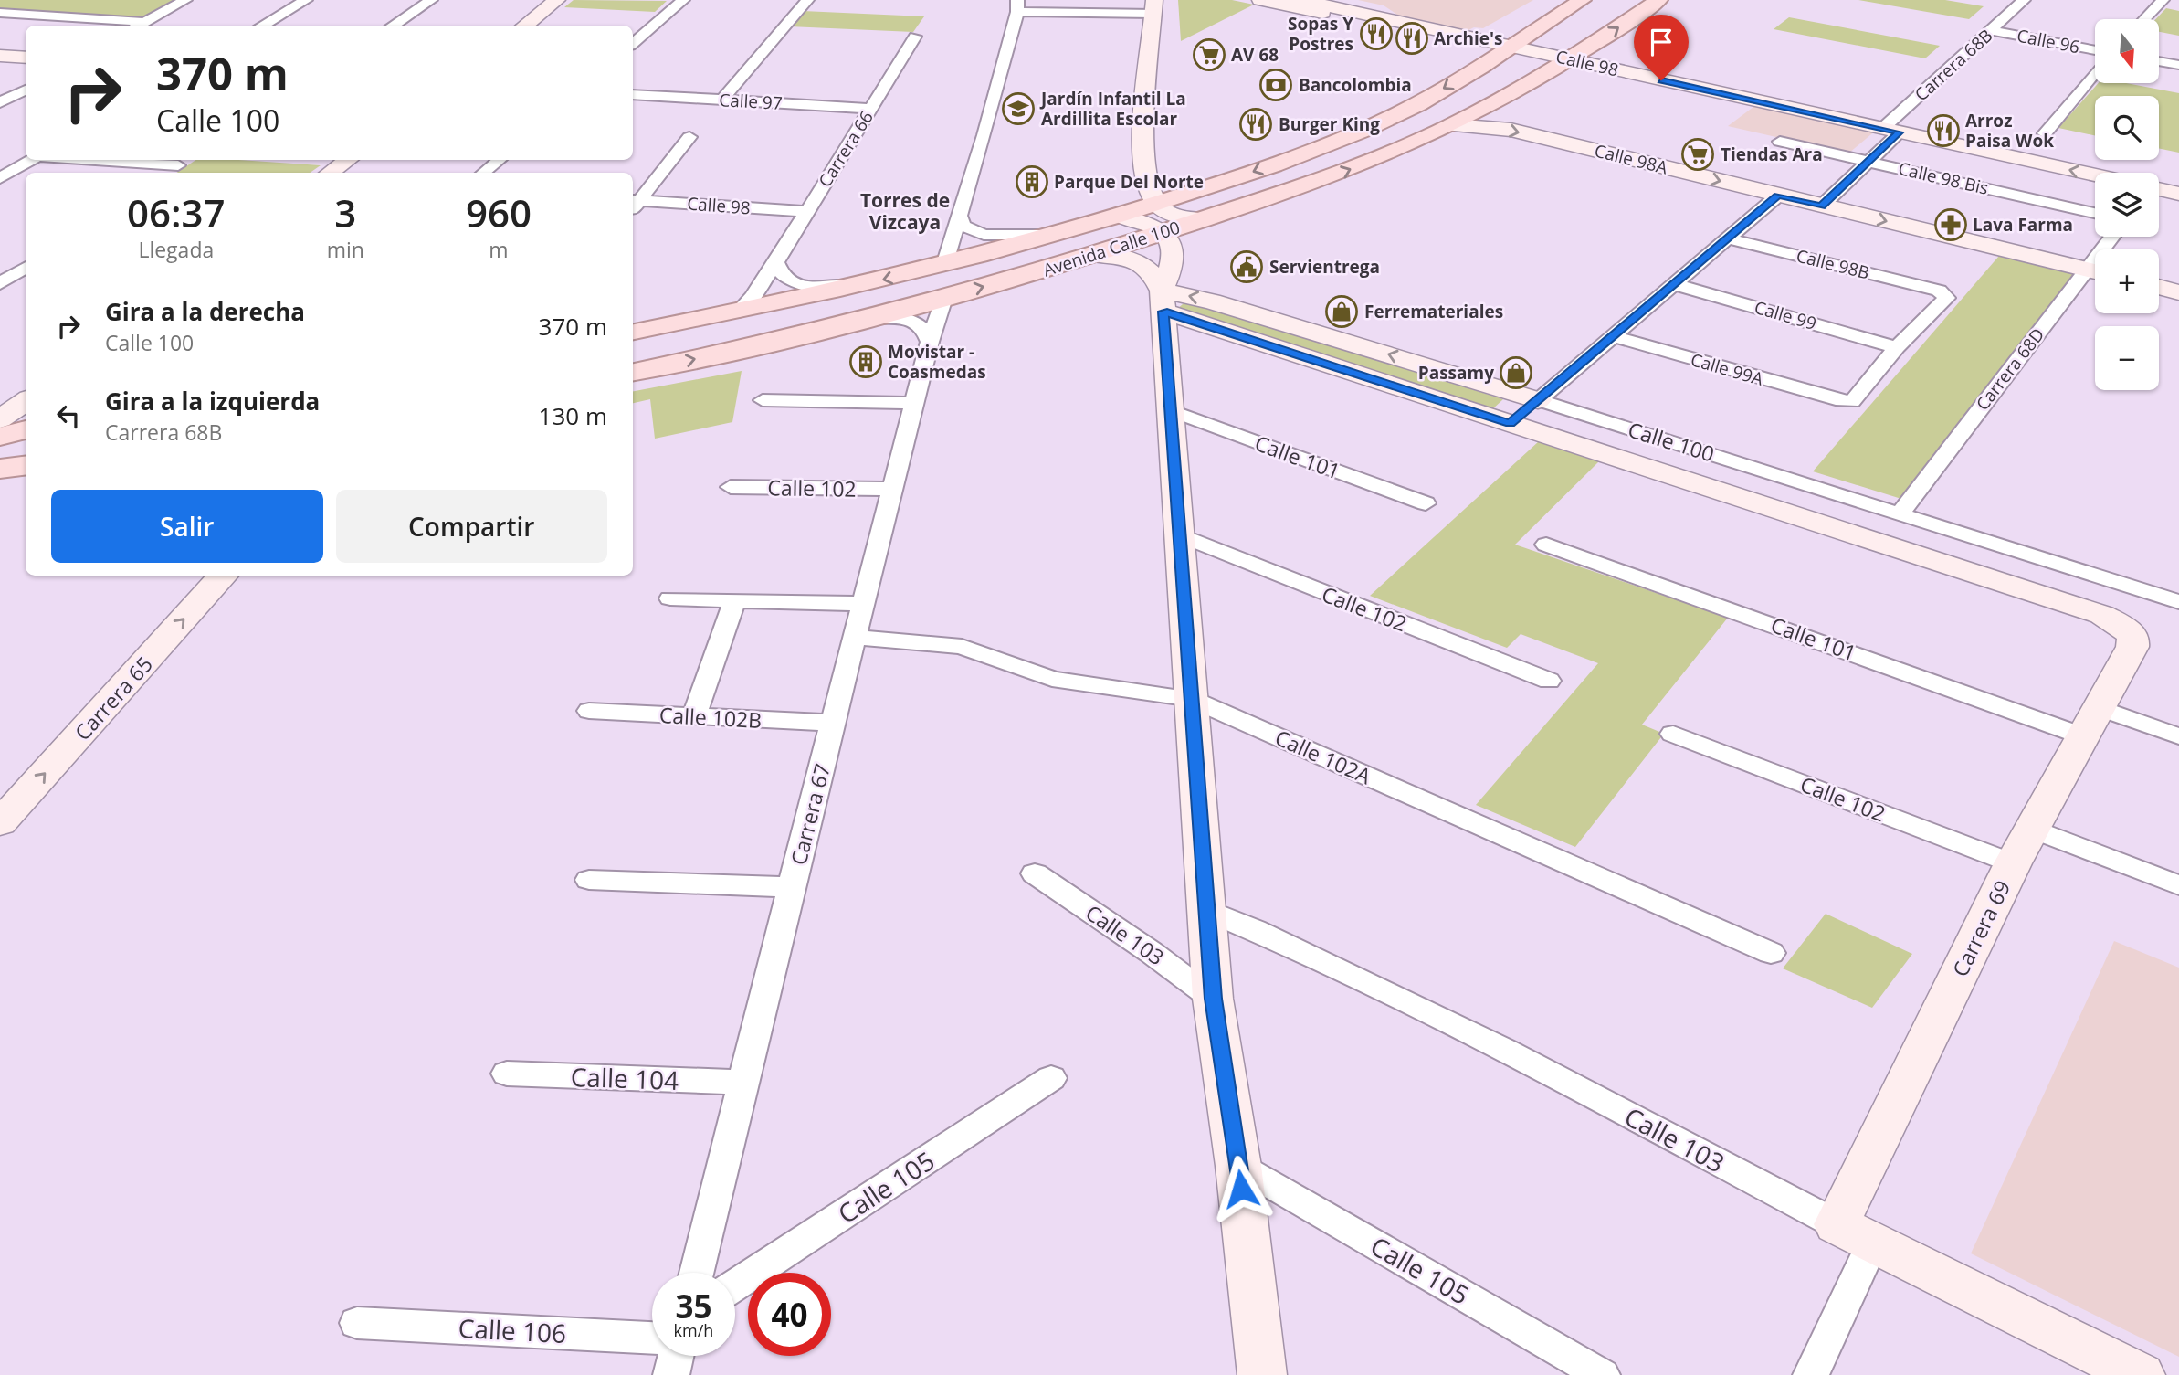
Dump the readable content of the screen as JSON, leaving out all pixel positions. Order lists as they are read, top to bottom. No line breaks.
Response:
{"streets":{"main road":["Avenida Calle 100"],"street":["Calle 96","Calle 98","Carrera 68B","Calle 97","Carrera 66","Calle 98A","Calle 98 Bis","Calle 98B","Calle 99","Calle 99A","Carrera 68D","Calle 100","Calle 101","Calle 102","Carrera 65","Calle 102B","Calle 102A","Carrera 67","Carrera 69","Calle 103","Calle 104","Calle 105","Calle 106"]},"crossings":[["Calle 96","Carrera 68B"],["Calle 98","Carrera 68B"],["Calle 98","Carrera 66"],["Calle 98","Avenida Calle 100"],["Carrera 68B","Calle 98A"],["Carrera 68B","Calle 98 Bis"],["Calle 97","Carrera 66"],["Carrera 66","Avenida Calle 100"],["Calle 98A","Avenida Calle 100"],["Avenida Calle 100","Carrera 67"],["Calle 99","Calle 99A"],["Carrera 68D","Calle 100"],["Calle 100","Carrera 69"],["Calle 101","Carrera 69"],["Calle 102","Carrera 67"],["Calle 102","Carrera 69"],["Calle 102B","Carrera 67"],["Calle 102A","Carrera 67"],["Carrera 67","Calle 104"],["Carrera 69","Calle 103"]],"one_way":["Calle 98A","Carrera 65"],"districts":["Torres de Vizcaya"],"places":{"restaurant":["Sopas Y Postres","Archie's","Burger King","Arroz Paisa Wok"],"supermarket":["AV 68","Tiendas Ara"],"bank":["Bancolombia"],"school or university":["Jardín Infantil La Ardillita Escolar"],"building":["Parque Del Norte","Movistar - Coasmedas"],"pharmacy":["Lava Farma"],"public building":["Servientrega"],"shop":["Ferremateriales","Passamy"]},"north":"bottom","page":{"map_buttons":["+","−"],"turn":["370 m","Calle 100"],"eta":["06:37","Llegada","3","min","960","m"],"list":[{"name":"Gira a la derecha","note":"Calle 100","value":"370 m"},{"name":"Gira a la izquierda","note":"Carrera 68B","value":"130 m"}],"buttons":["Salir","Compartir"],"speed":"35 km/h","limit":"40"}}
